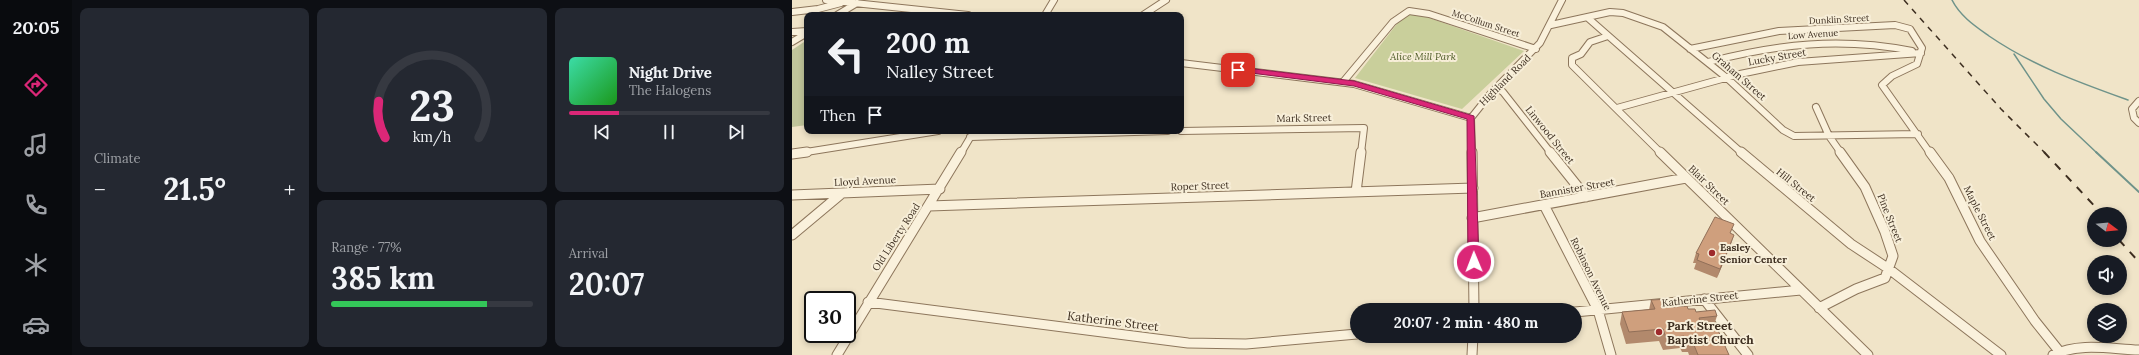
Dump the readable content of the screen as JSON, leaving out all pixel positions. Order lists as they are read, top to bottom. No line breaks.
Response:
{"streets":{"street":["Dunklin Street","McCollum Street","Low Avenue","Lucky Street","Graham Street","Highland Road","Mark Street","Linwood Street","Lloyd Avenue","Blair Street","Hill Street","Roper Street","Bannister Street","Maple Street","Pine Street","Old Liberty Road","Robinson Avenue","Katherine Street"]},"crossings":[["Dunklin Street","Low Avenue"],["Dunklin Street","Lucky Street"],["Dunklin Street","Graham Street"],["Dunklin Street","Maple Street"],["McCollum Street","Highland Road"],["Low Avenue","Lucky Street"],["Low Avenue","Graham Street"],["Low Avenue","Maple Street"],["Lucky Street","Graham Street"],["Lucky Street","Blair Street"],["Lucky Street","Hill Street"],["Lucky Street","Maple Street"],["Graham Street","Highland Road"],["Graham Street","Hill Street"],["Graham Street","Maple Street"],["Graham Street","Pine Street"],["Highland Road","Linwood Street"],["Mark Street","Roper Street"],["Linwood Street","Bannister Street"],["Lloyd Avenue","Old Liberty Road"],["Blair Street","Hill Street"],["Blair Street","Bannister Street"],["Blair Street","Katherine Street"],["Hill Street","Pine Street"],["Roper Street","Old Liberty Road"],["Bannister Street","Robinson Avenue"],["Old Liberty Road","Katherine Street"],["Robinson Avenue","Katherine Street"]],"parks":["Alice Mill Park"],"places":["Easley Senior Center","Park Street Baptist Church"],"north":"right","page":{"tabs":"20:05","tile":["Climate",["Range · 77%","385 km"],["Arrival","20:07"]],"turn":["200 m","Nalley Street"],"song":["Night Drive","The Halogens"],"then":"Then","heat":["−","21.5°","+"],"limit":"30","trip":"20:07 · 2 min · 480 m","gauge":["23","km/h"]}}
